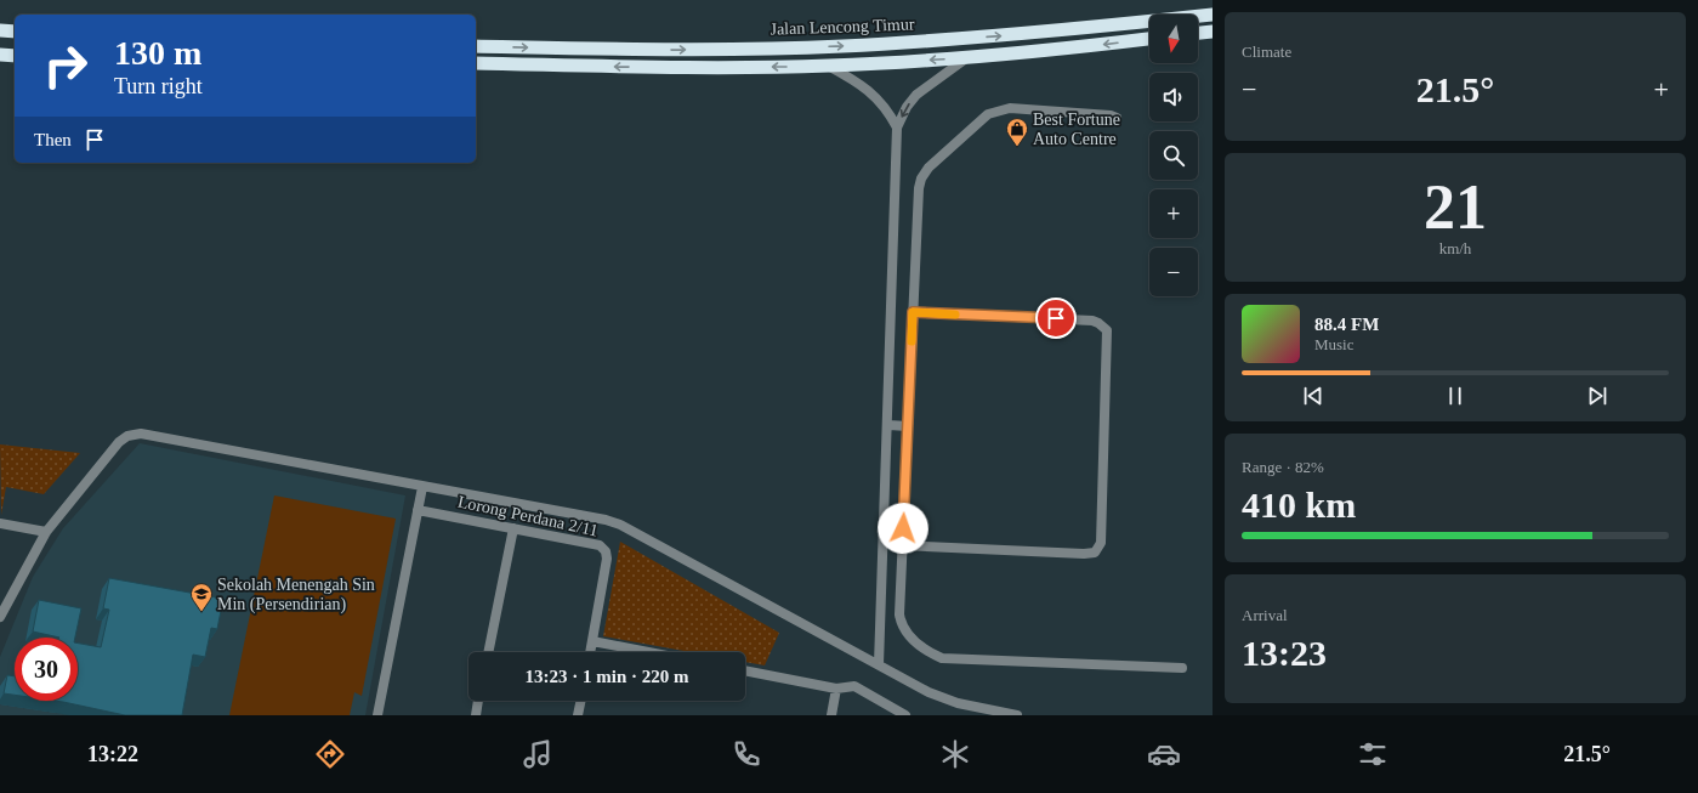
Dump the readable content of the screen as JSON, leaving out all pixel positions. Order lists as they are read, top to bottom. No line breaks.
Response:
{"streets":{"highway":["Jalan Lencong Timur"],"street":["Lorong Perdana 2/11"]},"places":{"shop":["Best Fortune Auto Centre"],"school or university":["Sekolah Menengah Sin Min (Persendirian)"]},"north":"bottom","page":{"tile":["Climate",["21","km/h"],["Range · 82%","410 km"],["Arrival","13:23"]],"map_buttons":["+","−"],"turn":["130 m","Turn right"],"heat":["−","21.5°","+"],"then":"Then","song":["88.4 FM","Music"],"limit":"30","trip":"13:23 · 1 min · 220 m","tabs":["13:22","21.5°"]}}
